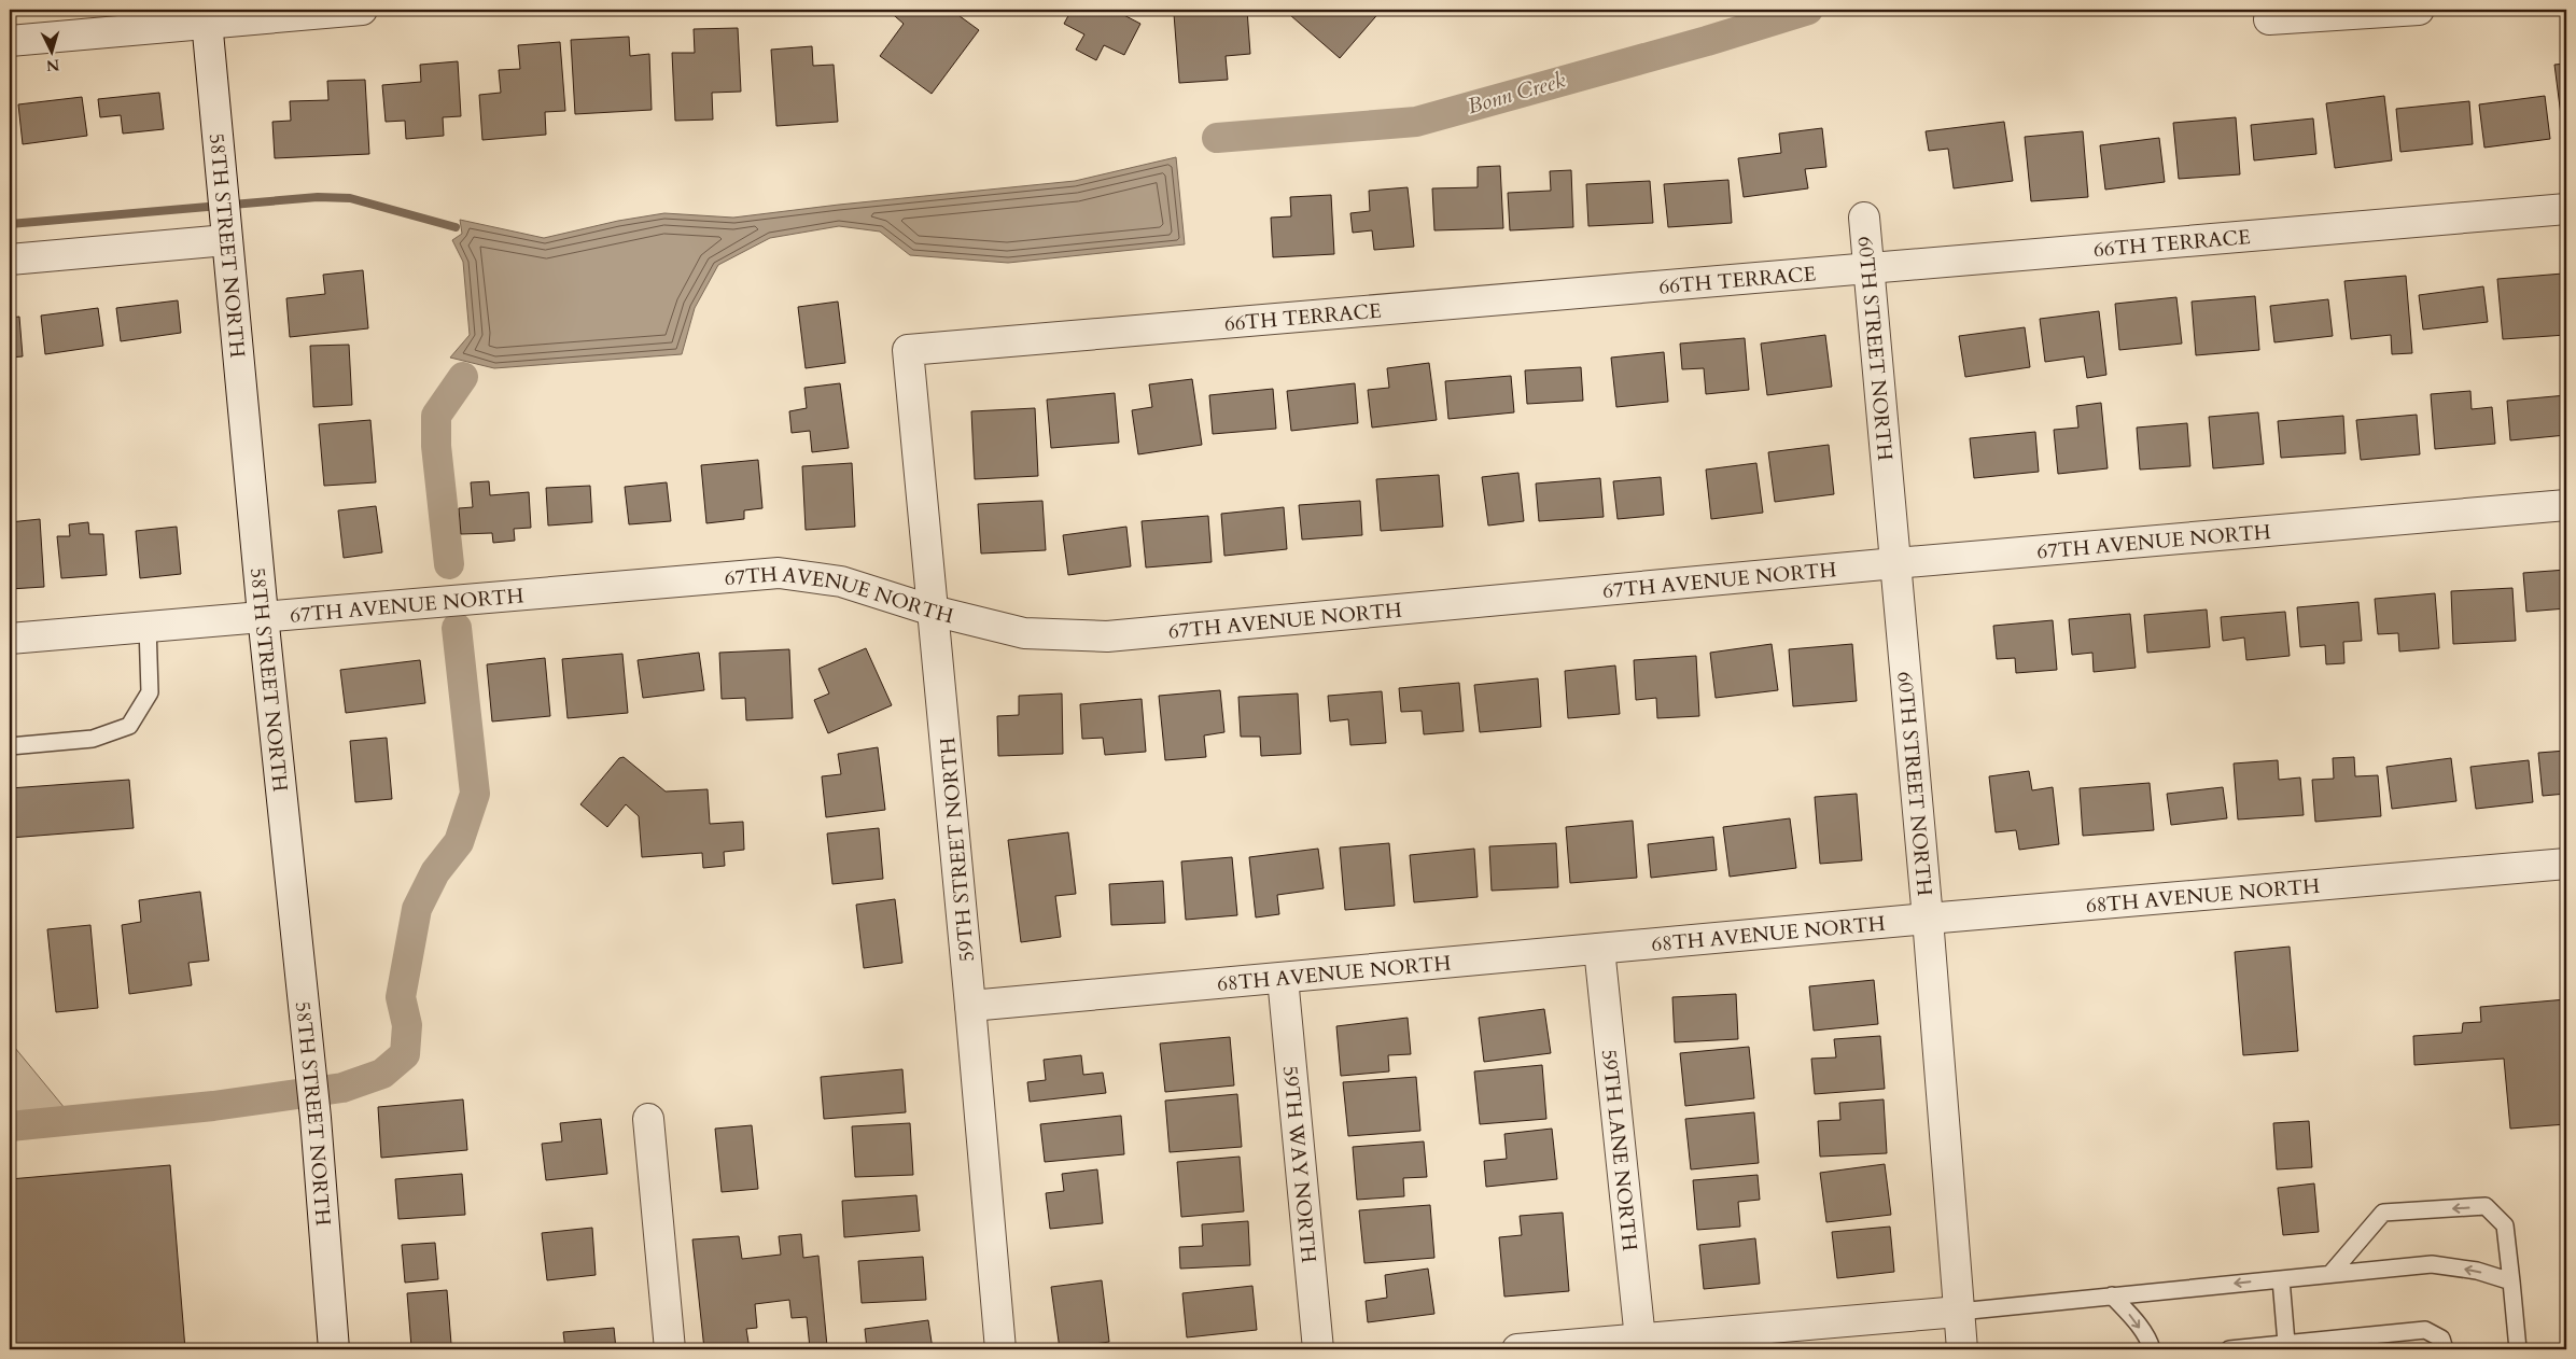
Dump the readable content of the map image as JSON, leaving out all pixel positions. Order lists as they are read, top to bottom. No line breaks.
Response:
{"streets":{"street":["66TH TERRACE","58TH STREET NORTH","60TH STREET NORTH","67TH AVENUE NORTH","59TH STREET NORTH","68TH AVENUE NORTH","59TH LANE NORTH","59TH WAY NORTH"]},"crossings":[["66TH TERRACE","60TH STREET NORTH"],["66TH TERRACE","59TH STREET NORTH"],["58TH STREET NORTH","67TH AVENUE NORTH"],["60TH STREET NORTH","67TH AVENUE NORTH"],["60TH STREET NORTH","68TH AVENUE NORTH"],["67TH AVENUE NORTH","59TH STREET NORTH"],["59TH STREET NORTH","68TH AVENUE NORTH"],["68TH AVENUE NORTH","59TH LANE NORTH"],["68TH AVENUE NORTH","59TH WAY NORTH"]],"water":["Bonn Creek"],"north":"bottom"}
